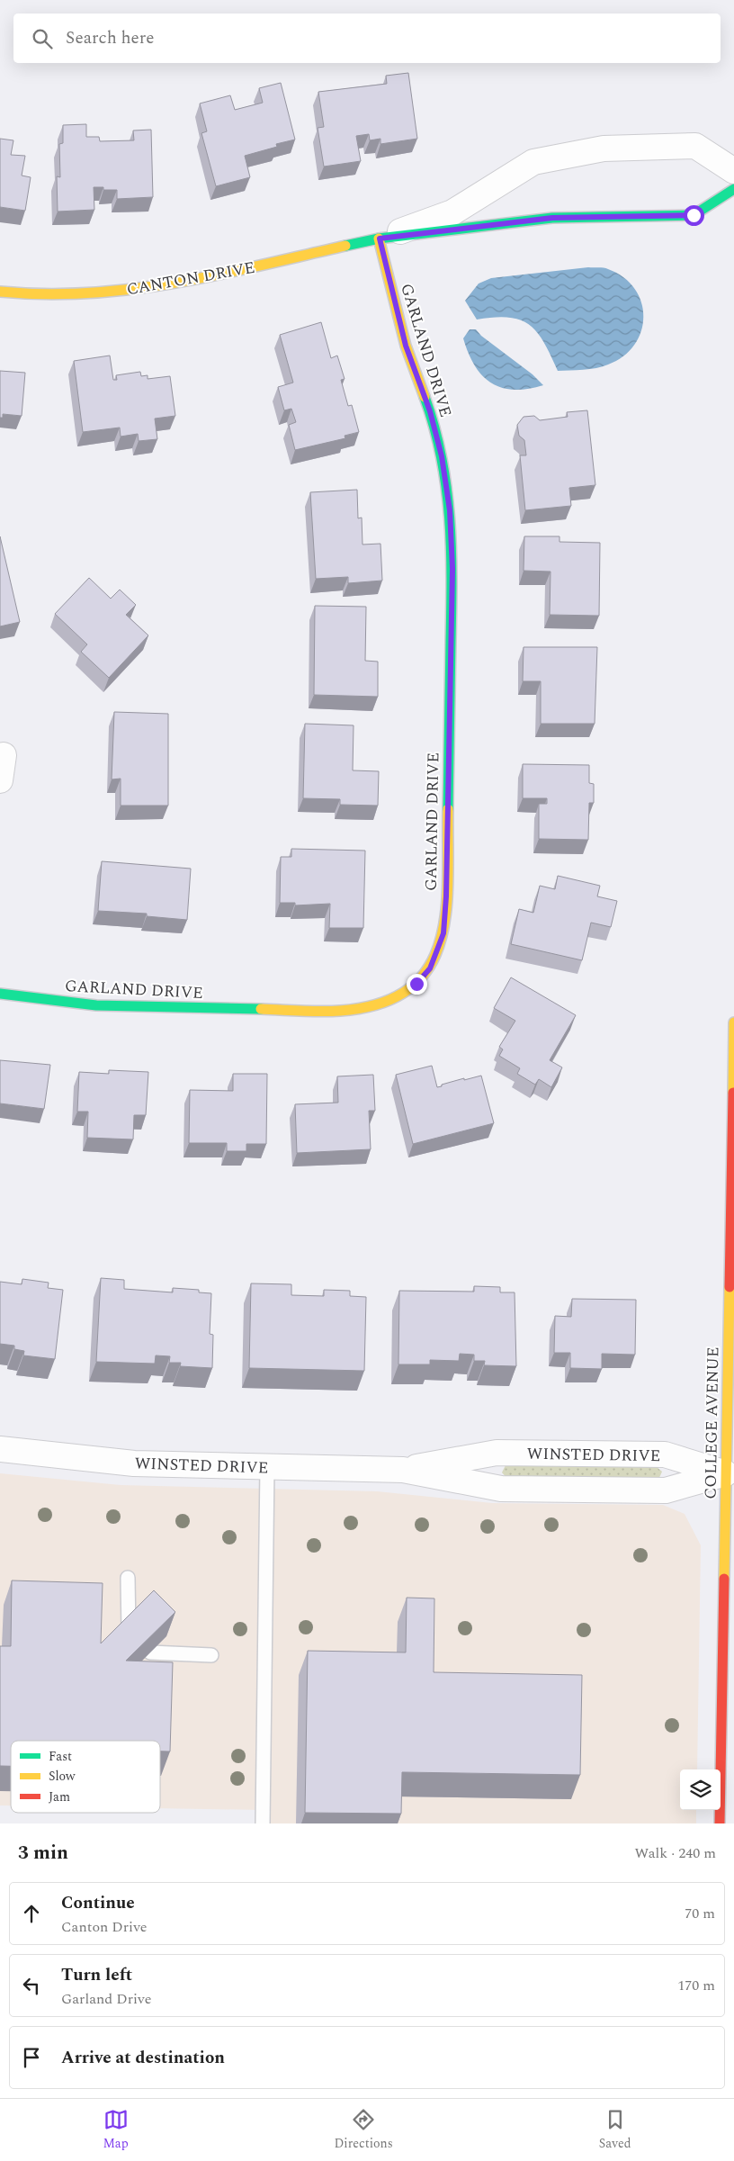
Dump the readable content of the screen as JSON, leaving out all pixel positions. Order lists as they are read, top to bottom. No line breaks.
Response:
{"streets":{"street":["CANTON DRIVE","GARLAND DRIVE","COLLEGE AVENUE","WINSTED DRIVE"]},"crossings":[["CANTON DRIVE","GARLAND DRIVE"],["COLLEGE AVENUE","WINSTED DRIVE"]],"legend":["Fast","Slow","Jam"],"page":{"search":"Search here","heading":["3 min","Walk · 240 m"],"list":[["Continue","Canton Drive","70 m"],["Turn left","Garland Drive","170 m"],"Arrive at destination"],"nav":["Map","Directions","Saved"]}}
